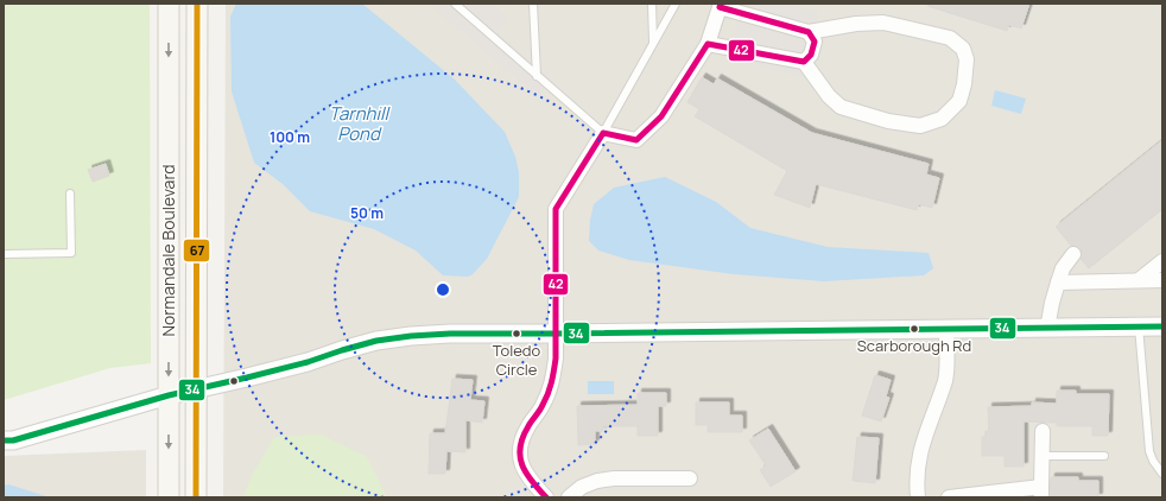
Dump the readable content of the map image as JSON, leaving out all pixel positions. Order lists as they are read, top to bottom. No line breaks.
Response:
{"streets":{"main road":["Normandale Boulevard"]},"water":["Tarnhill Pond"],"places":["Scarborough Rd","Toledo Circle"],"lines":["transit line 42","transit line 67","transit line 34"],"rings":["100 m","50 m"]}
